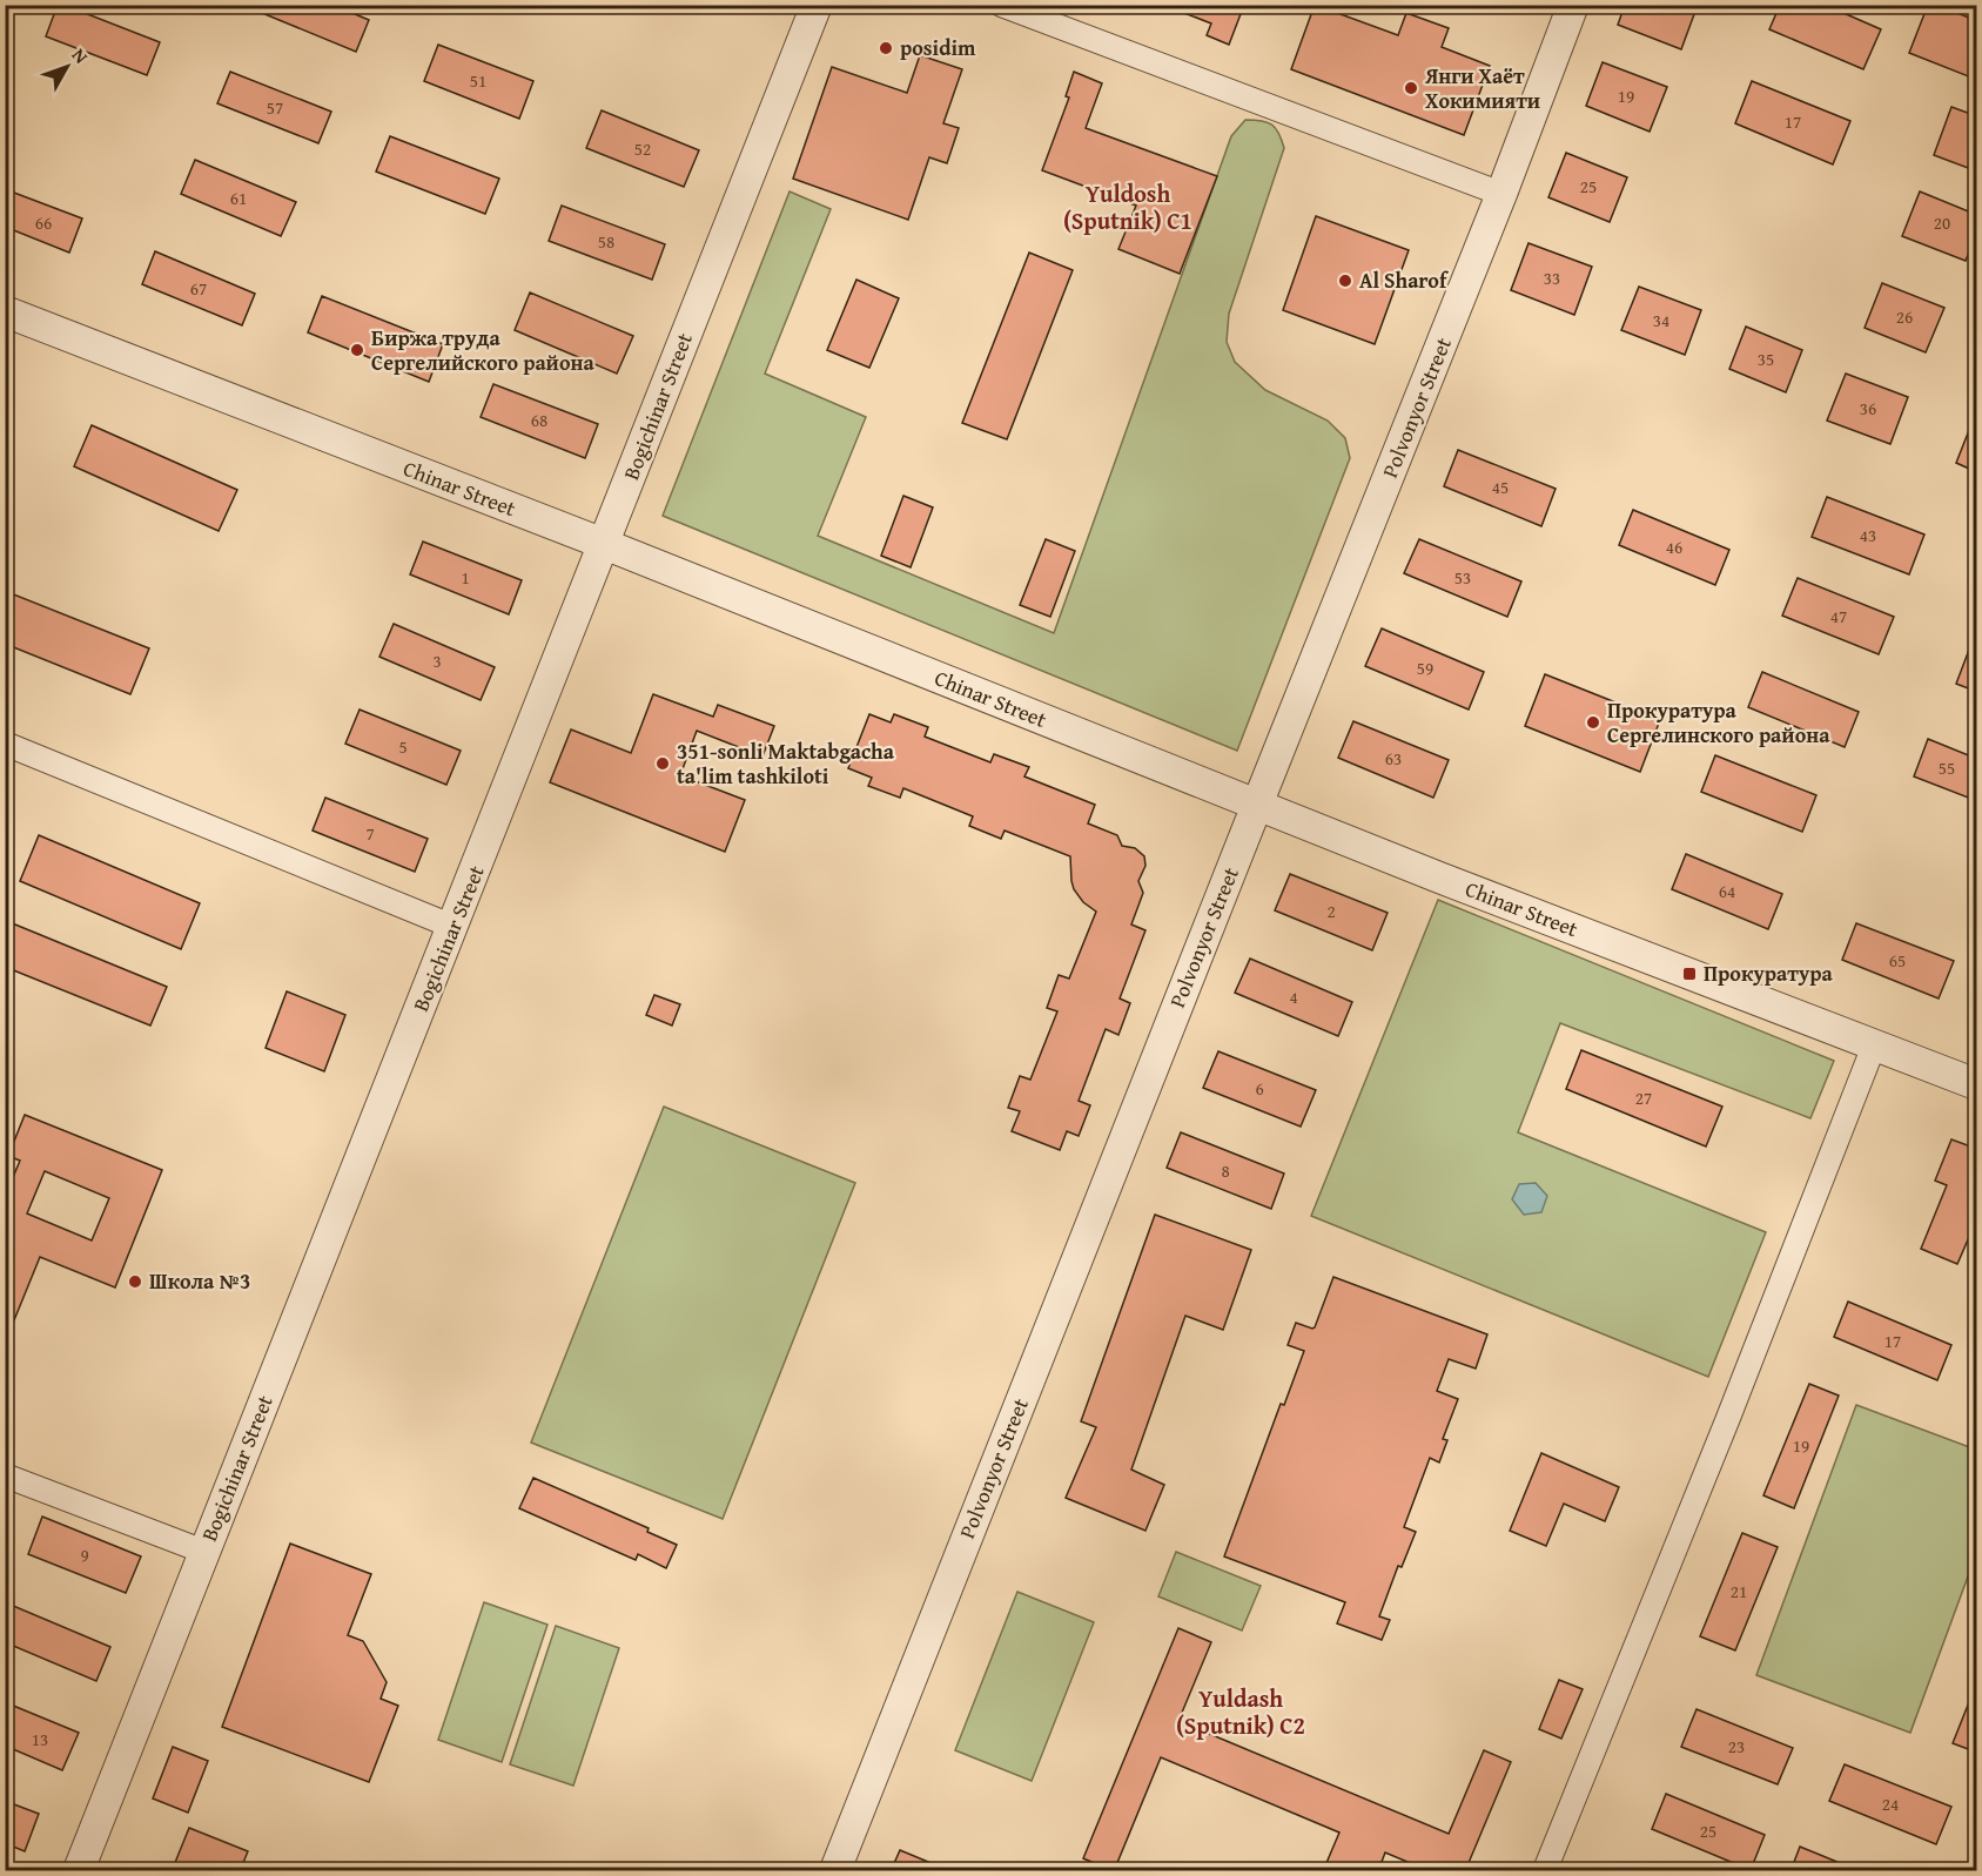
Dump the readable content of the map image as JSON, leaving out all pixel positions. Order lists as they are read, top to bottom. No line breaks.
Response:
{"streets":{"street":["Bogichinar Street","Polvonyor Street","Chinar Street"]},"crossings":[["Bogichinar Street","Chinar Street"],["Polvonyor Street","Chinar Street"]],"districts":["Yuldosh (Sputnik) C1","Yuldash (Sputnik) C2"],"places":{"other":["posidim","Янги Хаёт Хокимияти","Al Sharof","Биржа труда Сергелийского района","Прокуратура Сергелинского района","351-sonli Maktabgacha ta'lim tashkiloti","Школа №3"],"transit":["Прокуратура"]},"house_numbers":["51","19","57","17","52","25","61","66","20","58","33","67","26","34","35","36","68","45","43","46","1","53","47","3","59","5","63","55","7","64","2","65","4","6","27","8","17","19","9","21","13","23","24","25"],"north":"top right"}
